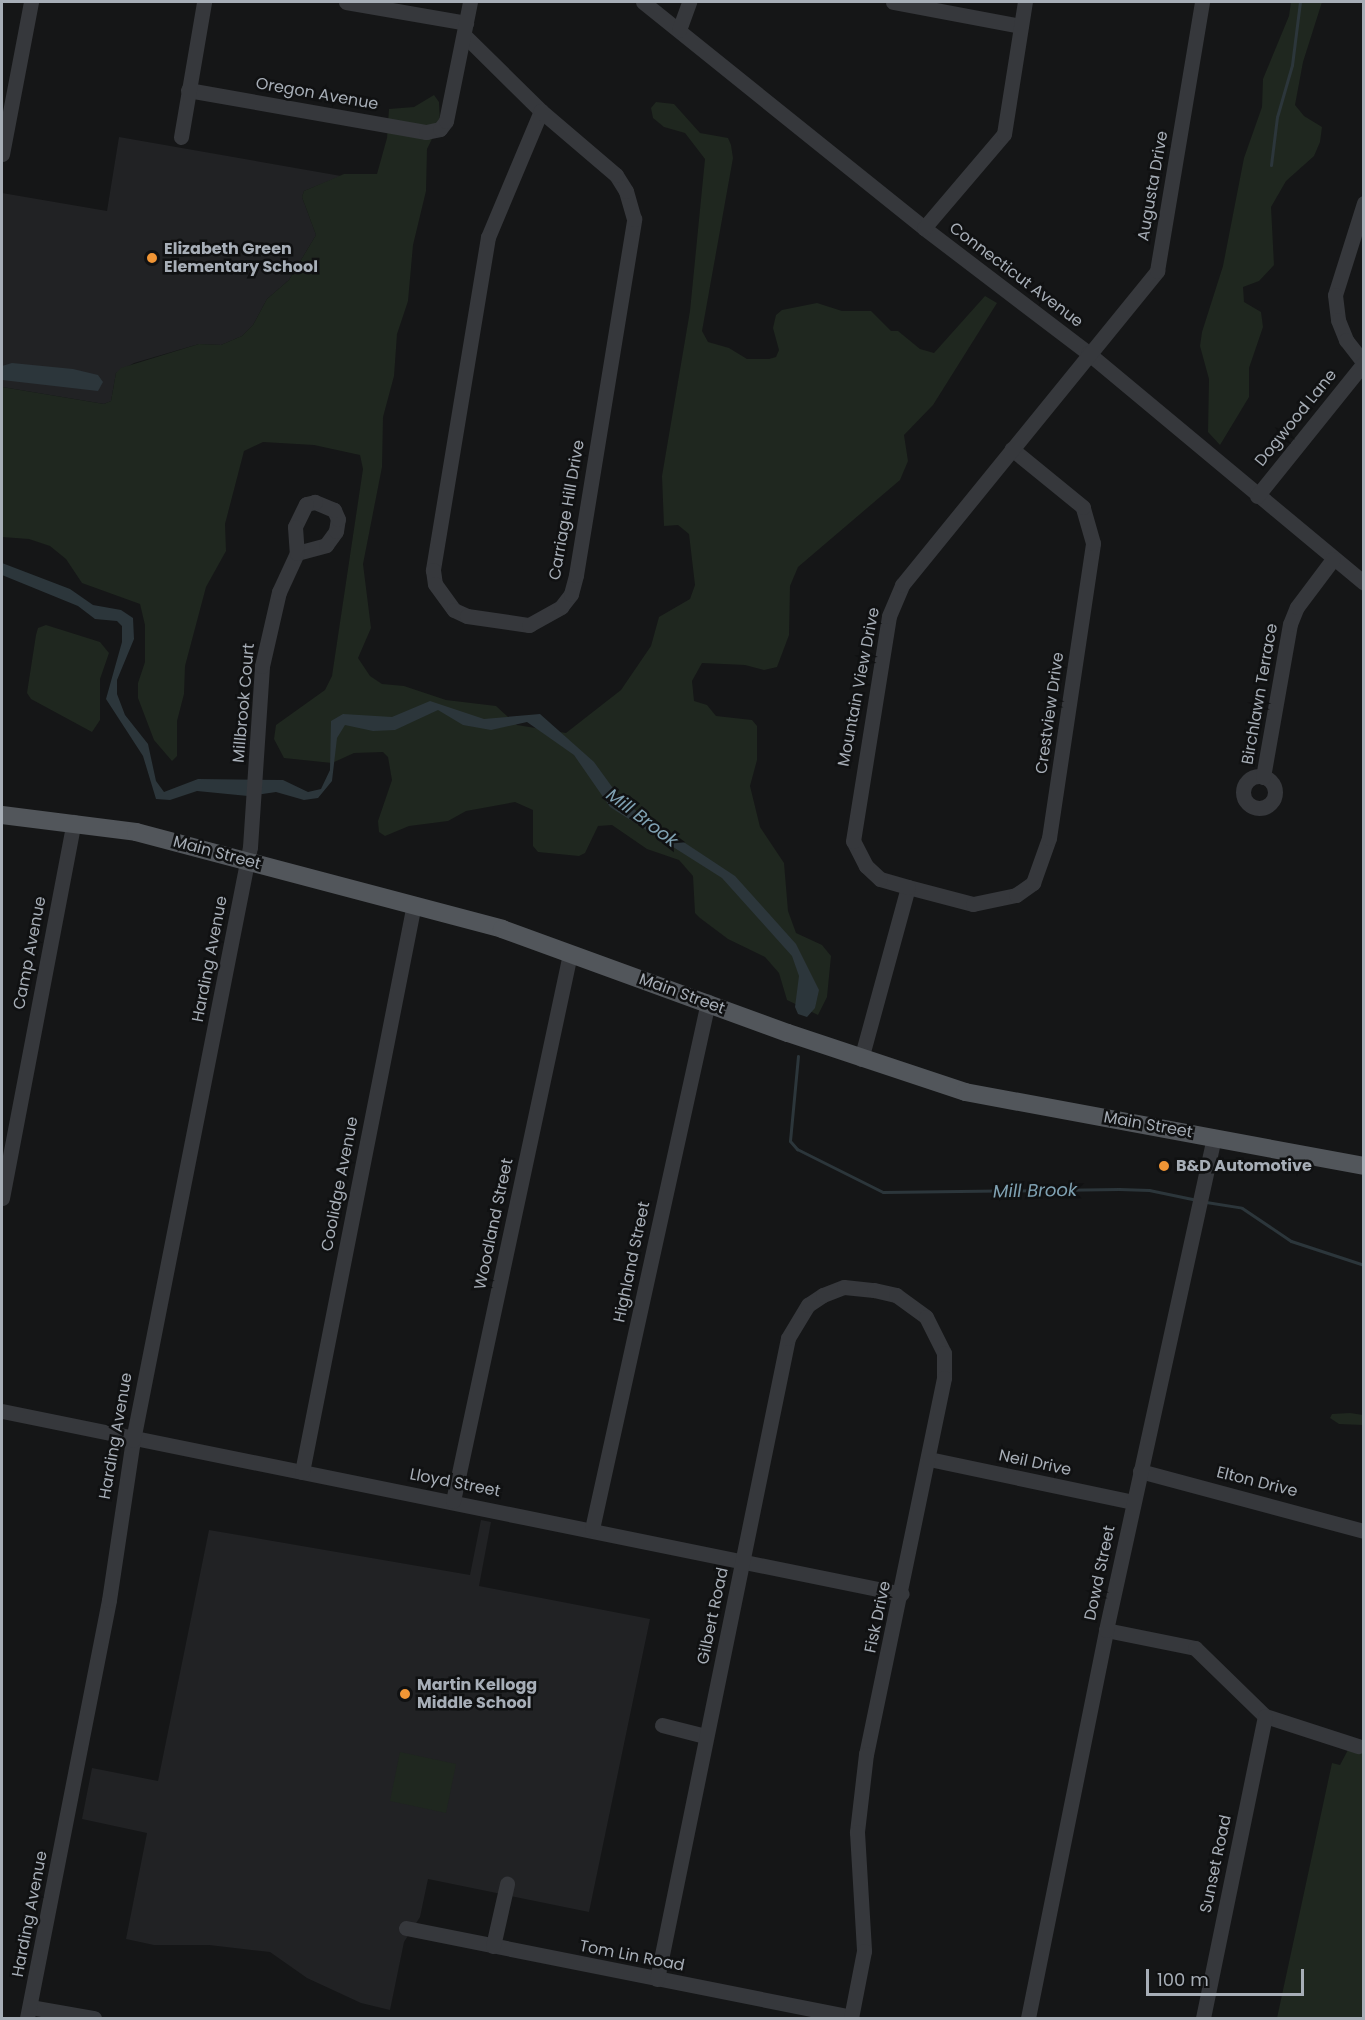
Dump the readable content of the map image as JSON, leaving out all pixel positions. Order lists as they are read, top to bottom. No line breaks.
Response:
{"streets":{"main road":["Main Street"],"street":["Oregon Avenue","Augusta Drive","Connecticut Avenue","Dogwood Lane","Carriage Hill Drive","Mountain View Drive","Birchlawn Terrace","Millbrook Court","Crestview Drive","Camp Avenue","Harding Avenue","Coolidge Avenue","Woodland Street","Highland Street","Neil Drive","Elton Drive","Lloyd Street","Dowd Street","Gilbert Road","Fisk Drive","Sunset Road","Tom Lin Road"]},"crossings":[["Oregon Avenue","Carriage Hill Drive"],["Augusta Drive","Connecticut Avenue"],["Augusta Drive","Mountain View Drive"],["Connecticut Avenue","Dogwood Lane"],["Connecticut Avenue","Mountain View Drive"],["Connecticut Avenue","Birchlawn Terrace"],["Mountain View Drive","Crestview Drive"],["Millbrook Court","Main Street"],["Millbrook Court","Harding Avenue"],["Main Street","Camp Avenue"],["Main Street","Harding Avenue"],["Main Street","Coolidge Avenue"],["Main Street","Woodland Street"],["Main Street","Highland Street"],["Main Street","Dowd Street"],["Harding Avenue","Lloyd Street"],["Coolidge Avenue","Lloyd Street"],["Woodland Street","Lloyd Street"],["Highland Street","Lloyd Street"],["Neil Drive","Dowd Street"],["Neil Drive","Fisk Drive"],["Elton Drive","Dowd Street"],["Lloyd Street","Gilbert Road"],["Lloyd Street","Fisk Drive"],["Gilbert Road","Fisk Drive"],["Gilbert Road","Tom Lin Road"],["Fisk Drive","Tom Lin Road"]],"water":["Mill Brook"],"places":["Elizabeth Green Elementary School","B&D Automotive","Martin Kellogg Middle School"],"scale_bar":"100 m"}
